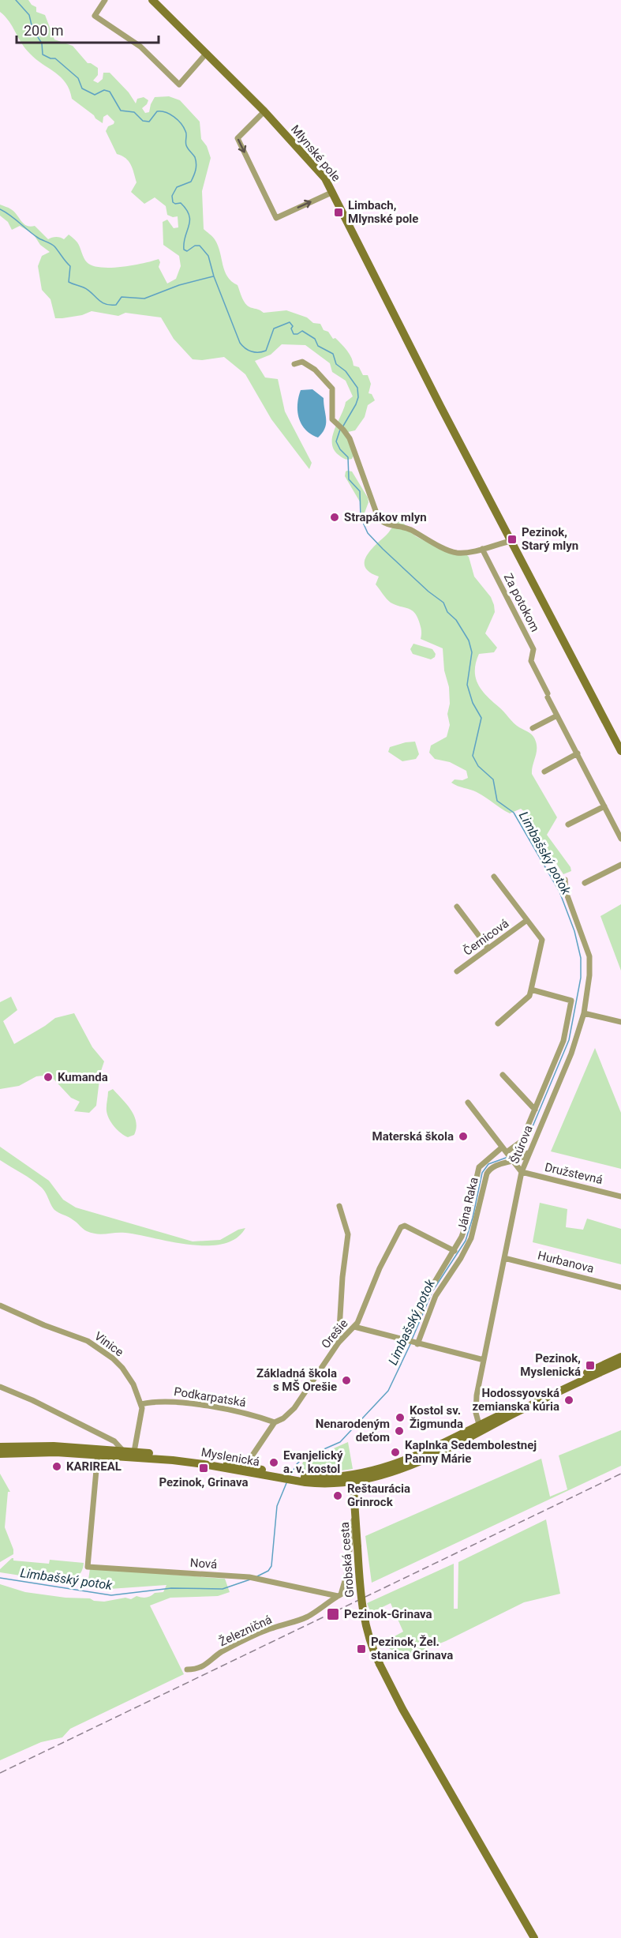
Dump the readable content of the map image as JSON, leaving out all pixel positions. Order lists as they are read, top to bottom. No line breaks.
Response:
{"streets":{"street":["Mlynské pole","Za potokom","Černicová","Štúrova","Družstevná","Jána Raka","Hurbanova","Orešie","Vinice","Podkarpatská","Myslenická","Grobská cesta","Nová","Železničná"]},"crossings":[["Štúrova","Družstevná"],["Štúrova","Hurbanova"],["Štúrova","Myslenická"],["Orešie","Podkarpatská"],["Orešie","Myslenická"],["Vinice","Podkarpatská"],["Vinice","Myslenická"],["Myslenická","Grobská cesta"],["Myslenická","Nová"],["Nová","Železničná"]],"water":["Limbašský potok"],"places":{"transit":["Limbach, Mlynské pole","Pezinok, Starý mlyn","Pezinok, Myslenická","Pezinok, Grinava","Pezinok-Grinava","Pezinok, Žel. stanica Grinava"],"other":["Strapákov mlyn","Kumanda","Materská škola","Základná škola s MŠ Orešie","Hodossyovská zemianska kúria","Kostol sv. Žigmunda","Nenarodeným deťom","Kaplnka Sedembolestnej Panny Márie","Evanjelický a. v. kostol","KARIREAL","Reštaurácia Grinrock"]},"scale_bar":"200 m"}
